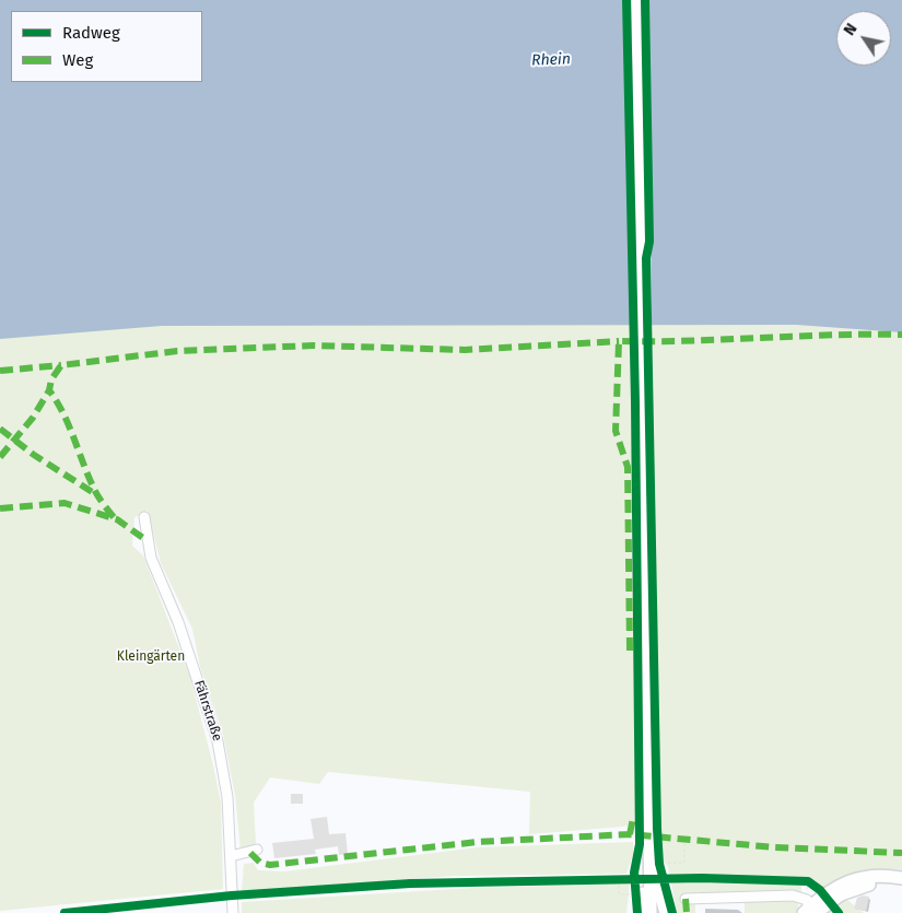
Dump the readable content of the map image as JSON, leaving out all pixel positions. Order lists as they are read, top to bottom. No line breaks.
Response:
{"streets":{"lane":["Fährstraße"]},"water":["Rhein"],"parks":["Kleingärten"],"legend":["Radweg","Weg"],"north":"top left"}
